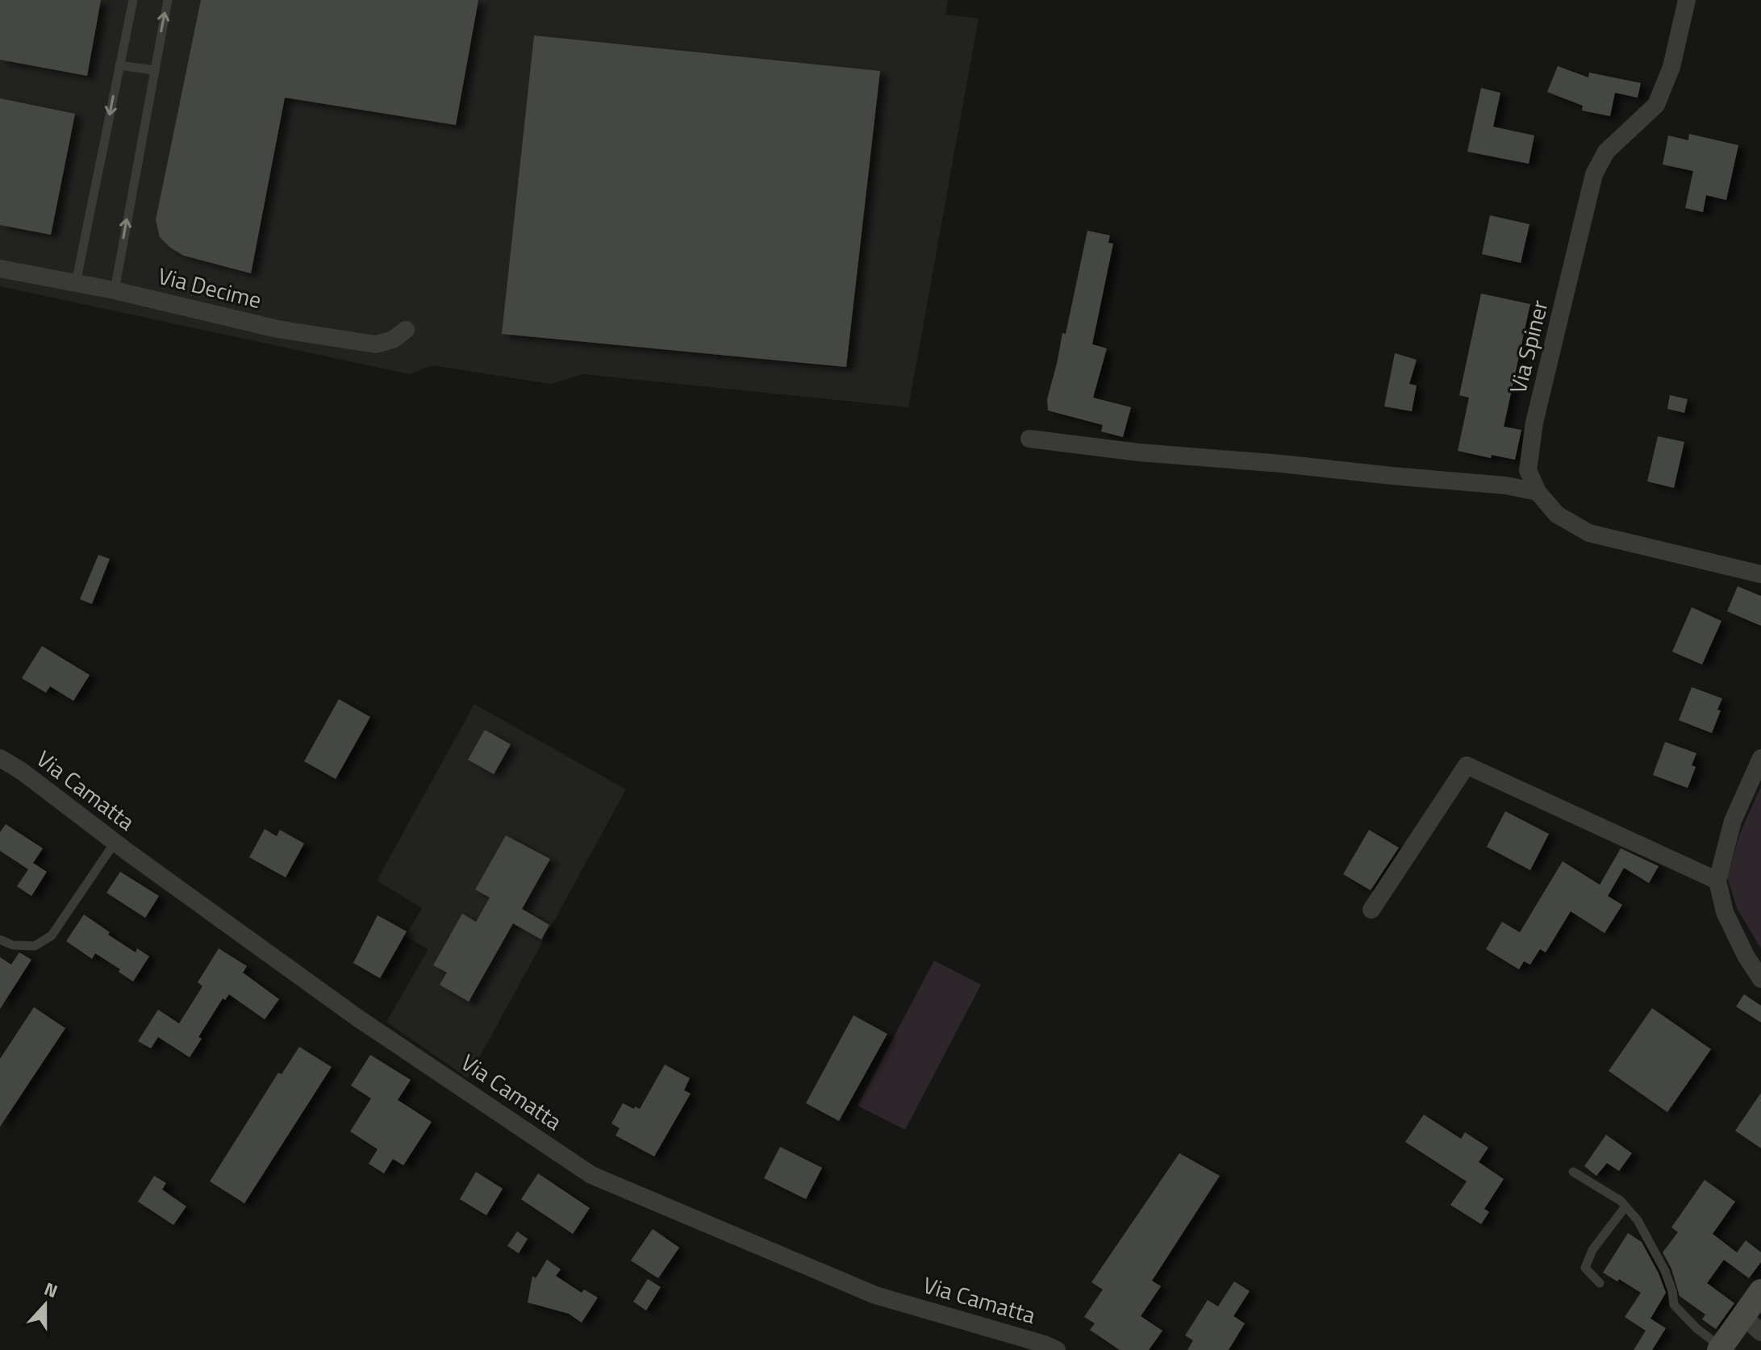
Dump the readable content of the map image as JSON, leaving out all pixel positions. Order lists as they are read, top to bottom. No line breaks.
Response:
{"streets":{"street":["Via Decime","Via Spiner","Via Camatta"]},"north":"top"}
